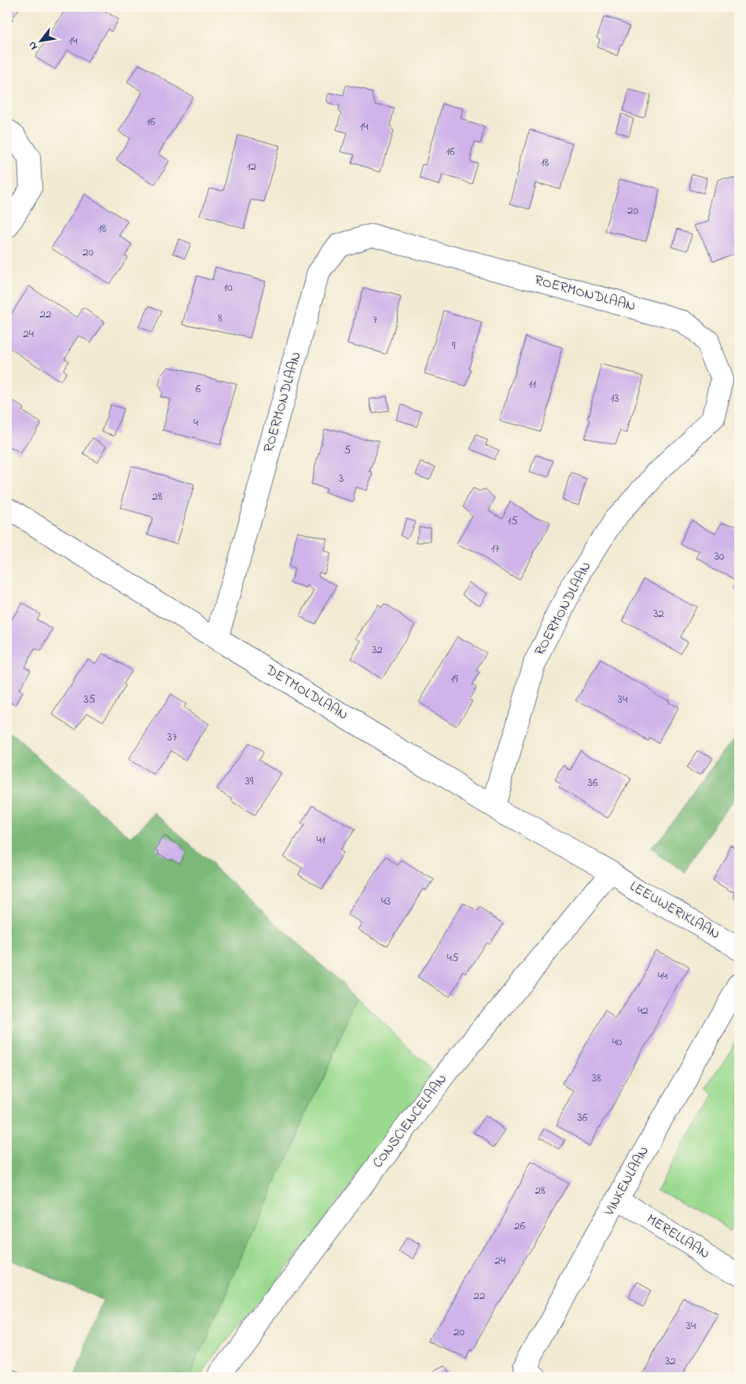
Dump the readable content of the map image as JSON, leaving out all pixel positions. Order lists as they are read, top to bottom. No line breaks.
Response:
{"streets":{"street":["ROERMONDLAAN","DETMOLDLAAN","LEEUWERIKLAAN","CONSCIENCELAAN","VINKENLAAN","MERELLAAN"]},"crossings":[["ROERMONDLAAN","DETMOLDLAAN"],["DETMOLDLAAN","LEEUWERIKLAAN"],["DETMOLDLAAN","CONSCIENCELAAN"],["LEEUWERIKLAAN","CONSCIENCELAAN"],["VINKENLAAN","MERELLAAN"]],"house_numbers":["14","16","14","16","18","12","20","18","20","10","22","8","7","24","9","11","6","13","4","5","3","28","15","17","30","32","32","19","35","34","37","39","36","41","43","45","44","42","40","38","36","28","26","24","22","34","20","32"],"north":"bottom left"}
